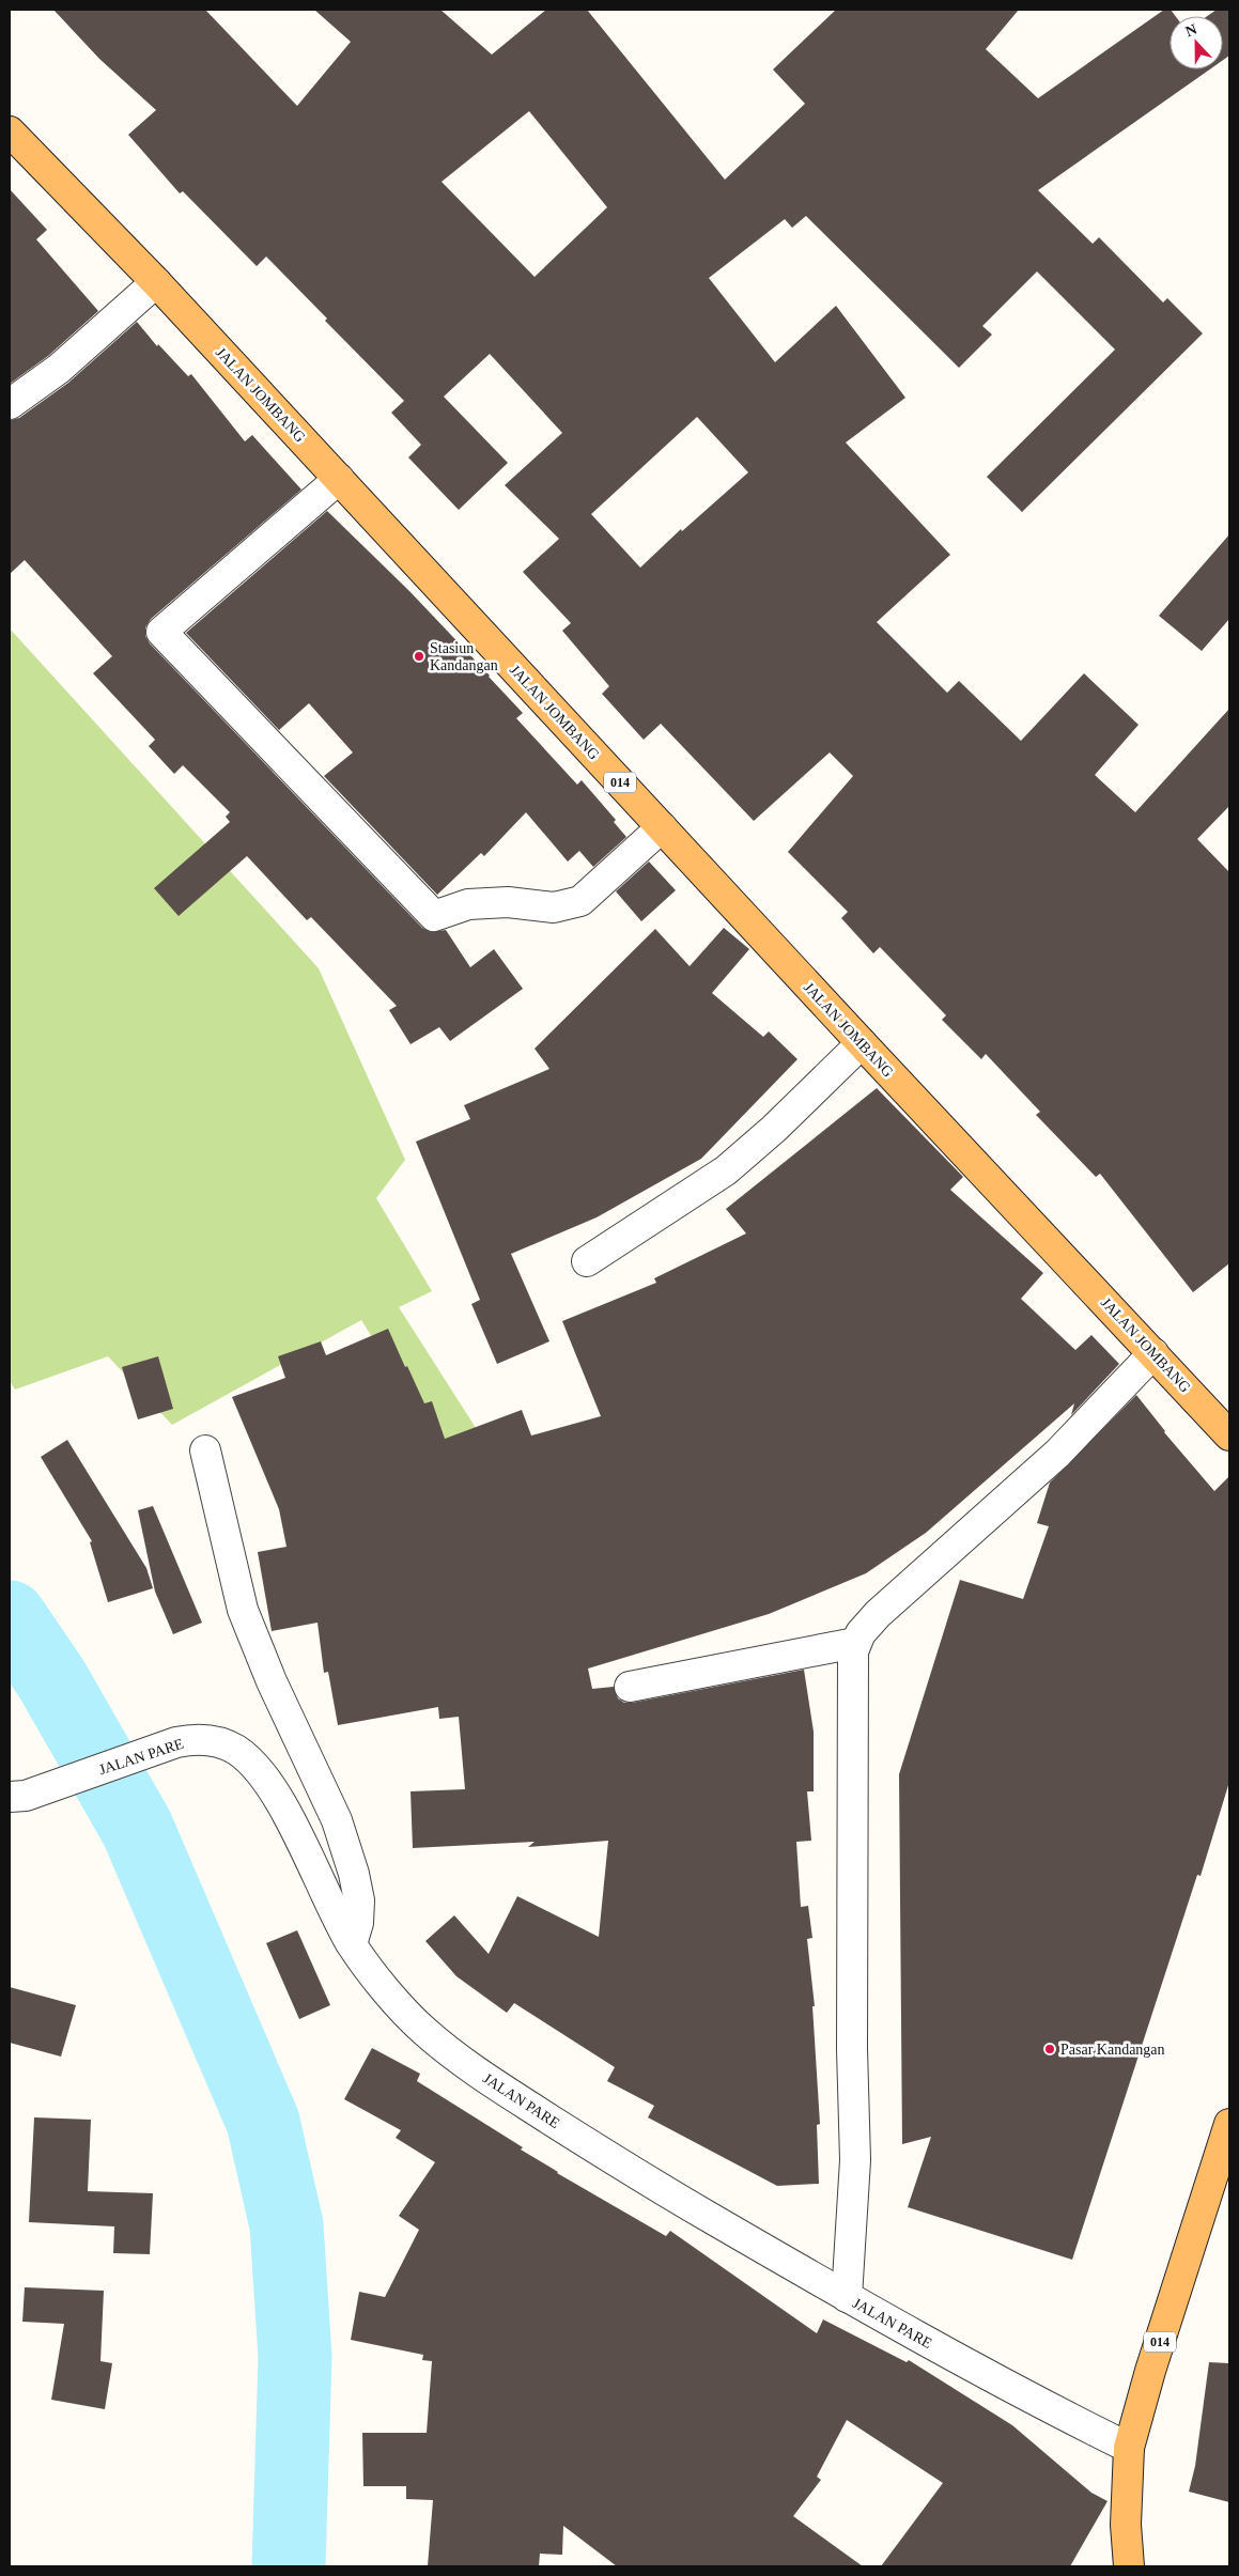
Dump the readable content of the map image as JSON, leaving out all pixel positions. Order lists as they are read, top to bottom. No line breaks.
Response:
{"streets":{"main road":["JALAN JOMBANG","014"],"street":["JALAN PARE"]},"crossings":[["014","JALAN PARE"]],"places":["Stasiun Kandangan","Pasar Kandangan"],"north":"top"}
